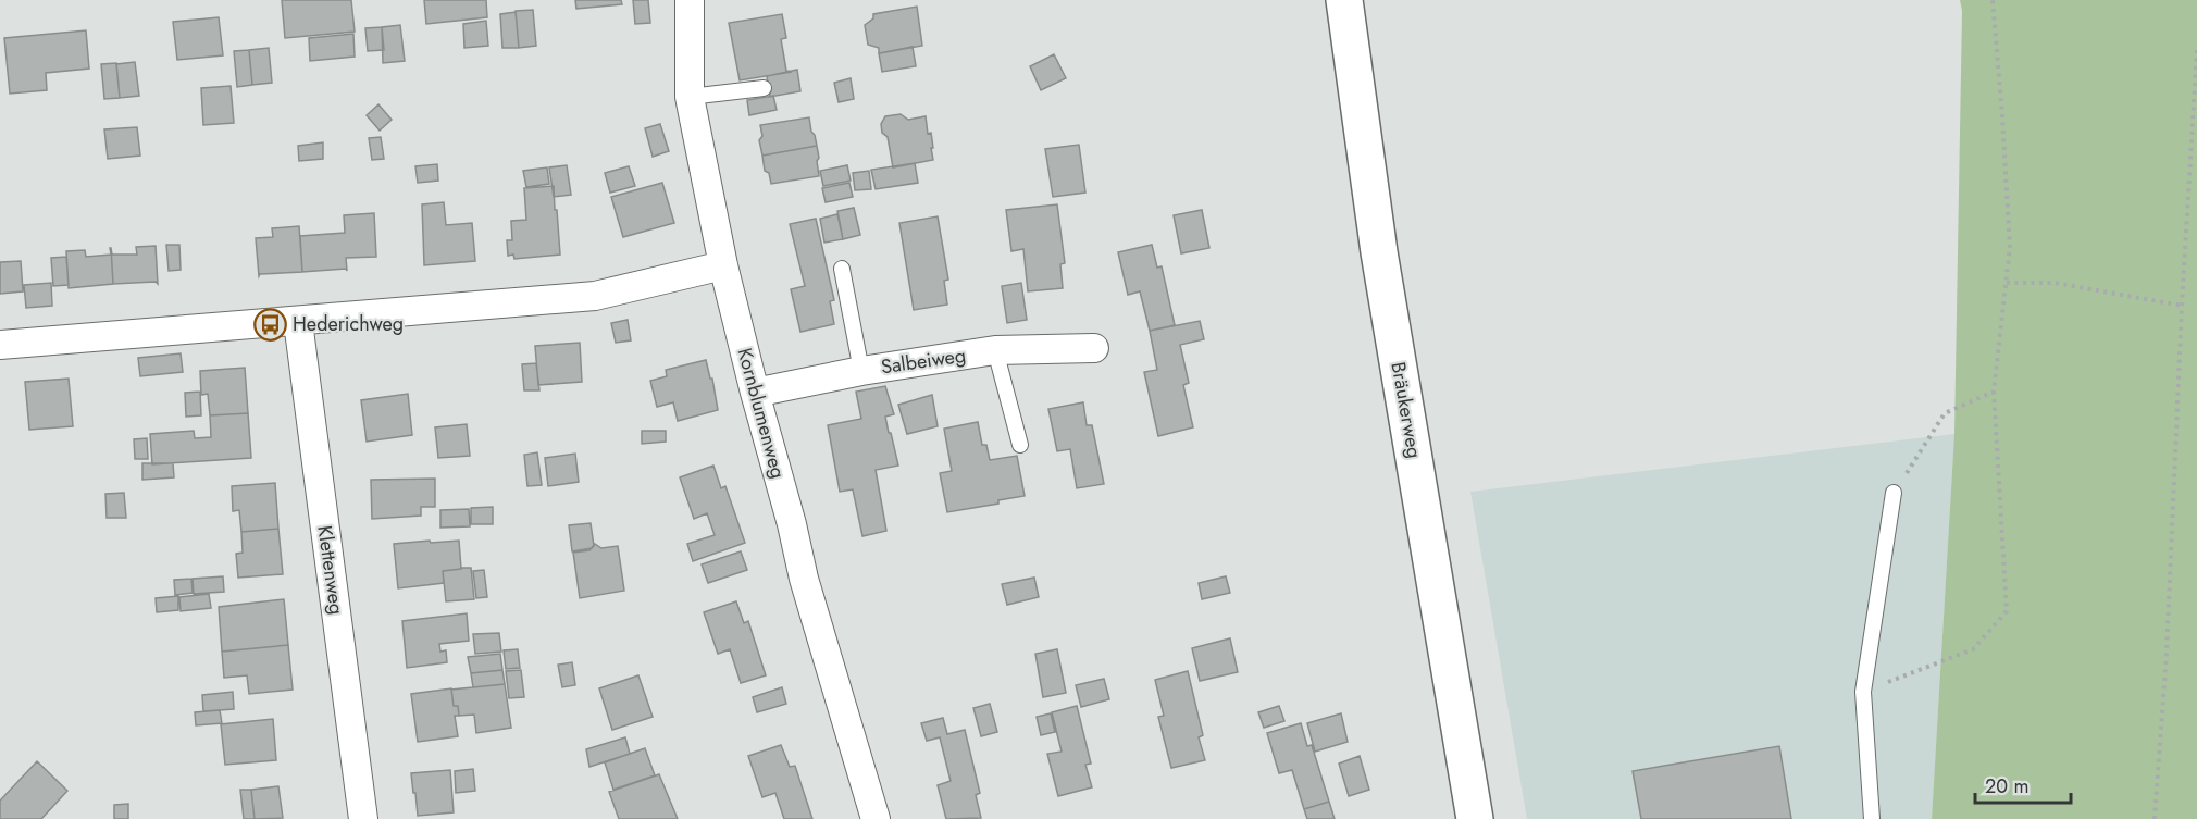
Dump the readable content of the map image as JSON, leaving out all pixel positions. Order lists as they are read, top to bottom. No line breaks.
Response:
{"streets":{"main road":["Bräukerweg"],"street":["Salbeiweg","Kornblumenweg","Klettenweg"]},"crossings":[["Salbeiweg","Kornblumenweg"]],"places":{"bus stop":["Hederichweg"]},"scale_bar":"20 m"}
